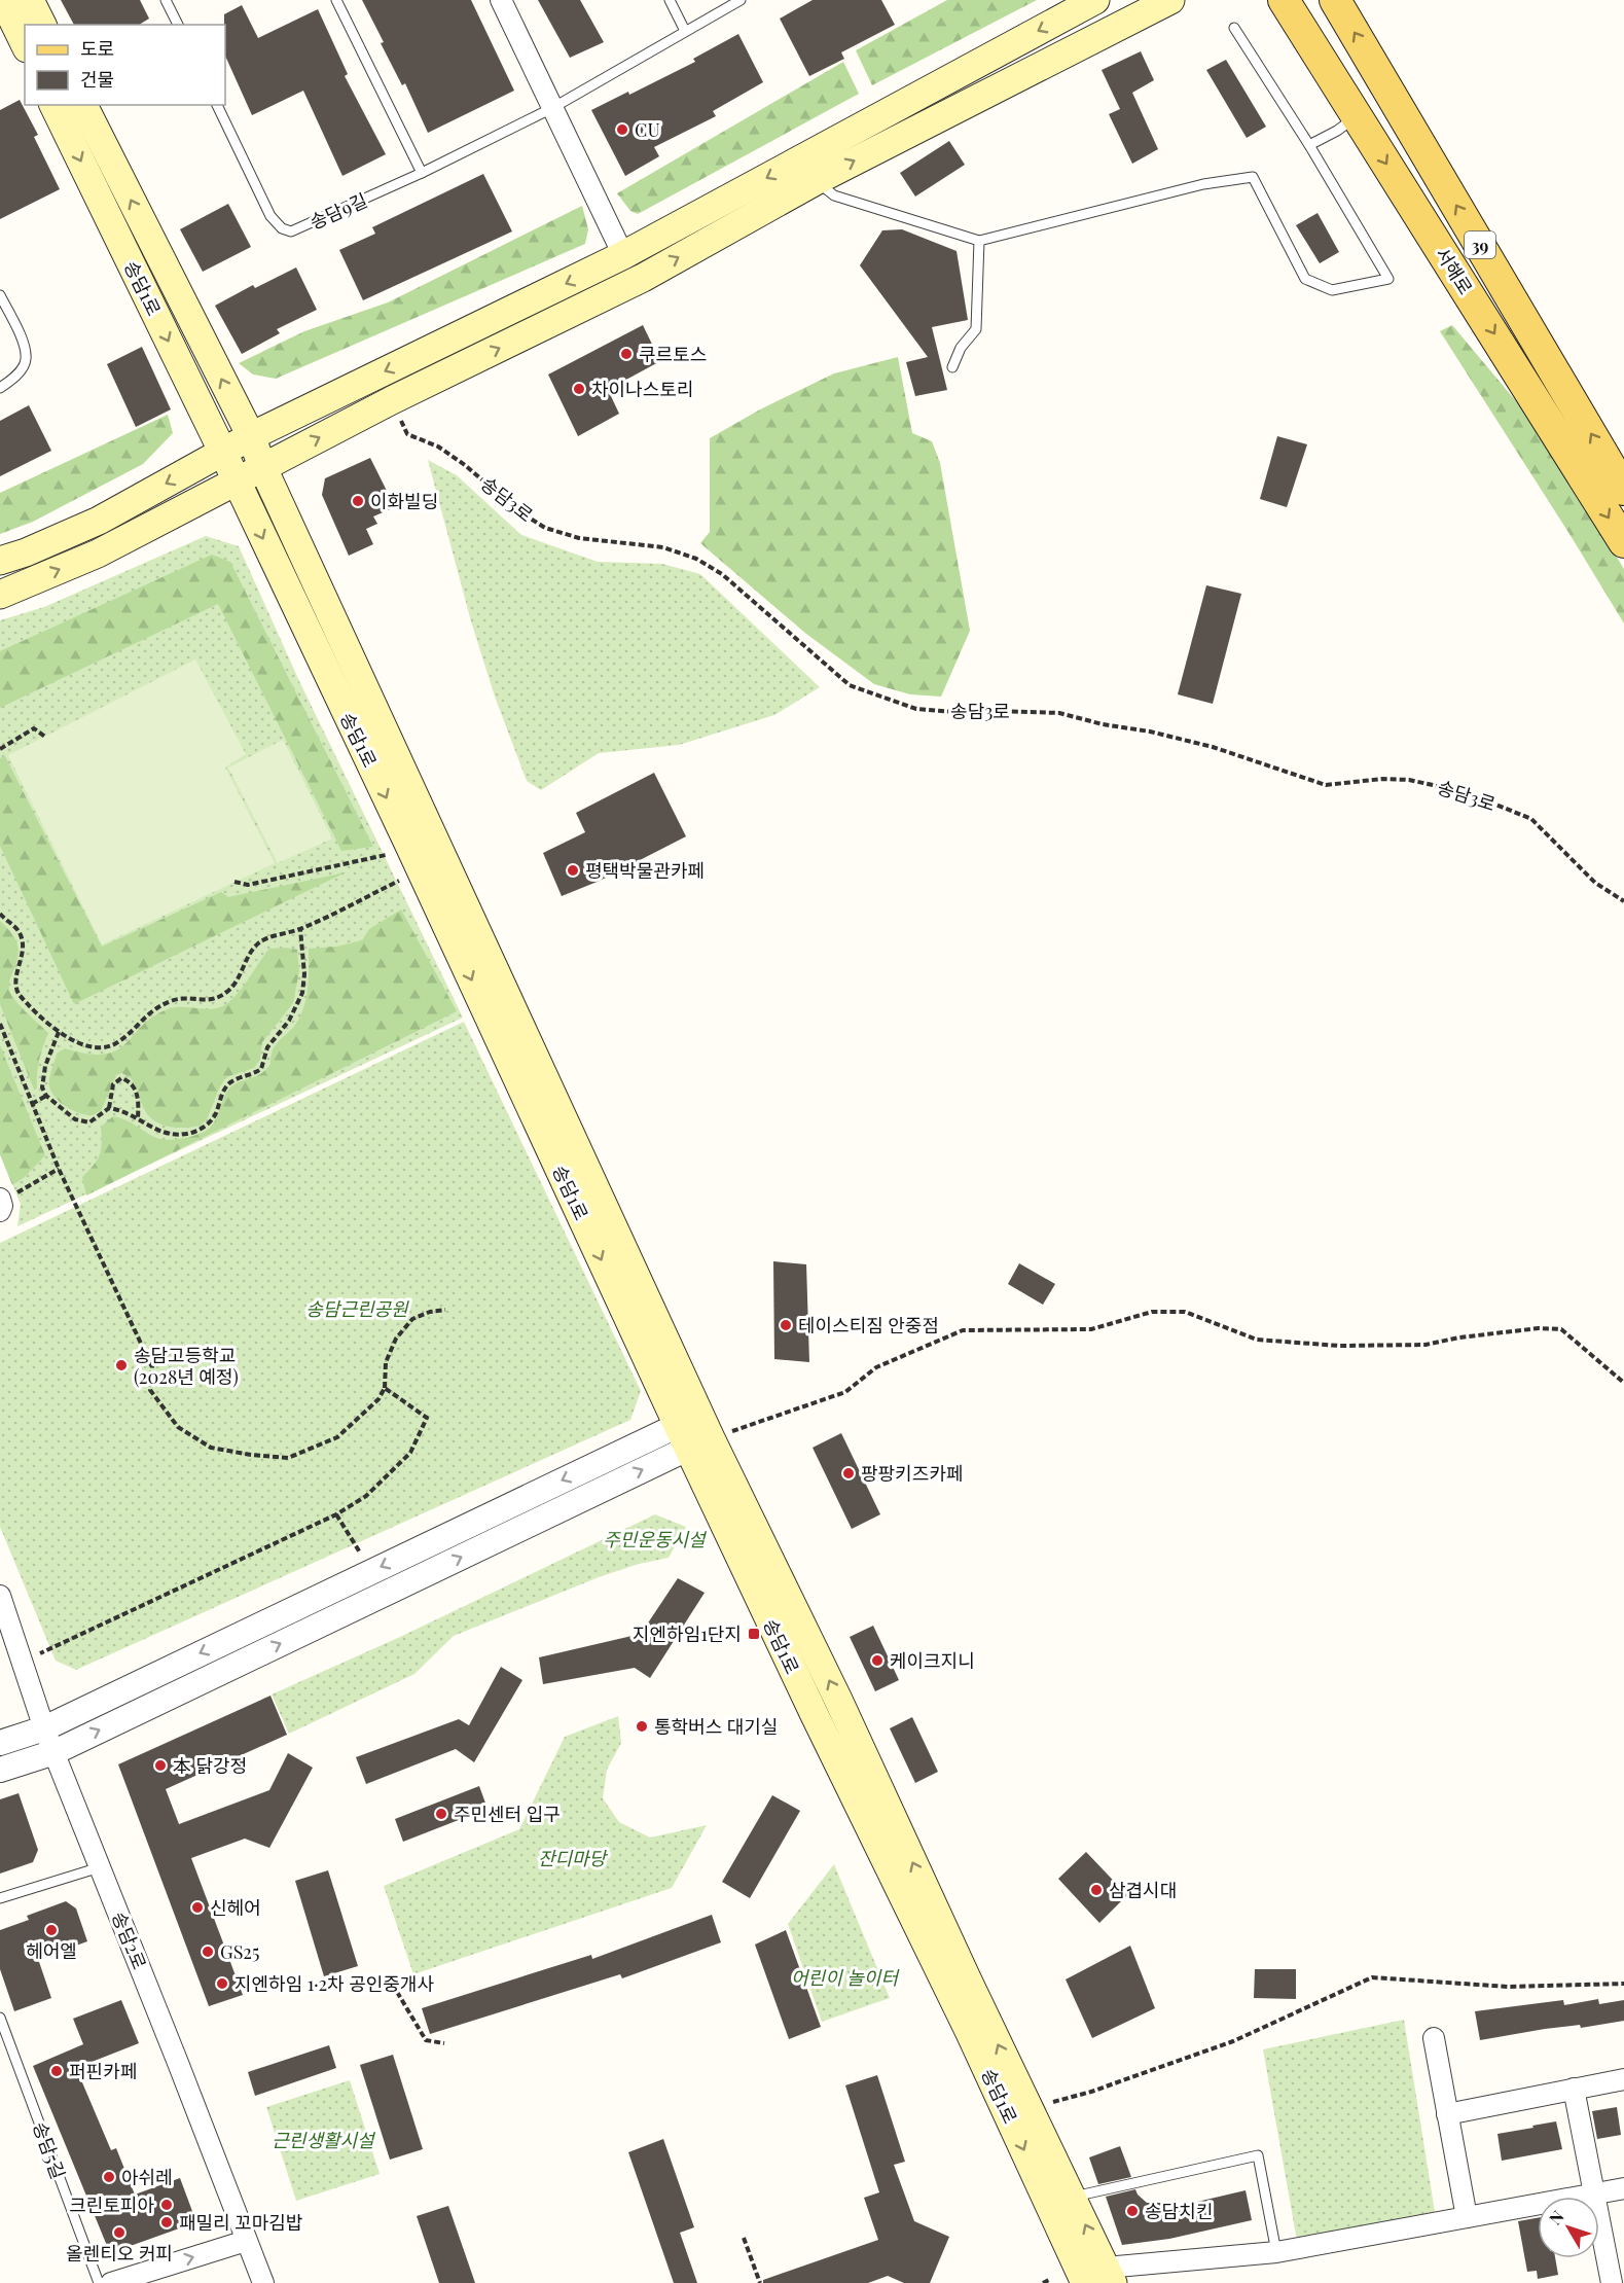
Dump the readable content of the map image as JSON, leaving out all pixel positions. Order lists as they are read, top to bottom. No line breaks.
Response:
{"streets":{"main road":["39","서해로","송담1로"],"street":["송담2로"],"lane":["송담9길","송담5길"],"path":["송담3로"]},"parks":["송담근린공원","주민운동시설","잔디마당","어린이 놀이터","근린생활시설"],"places":{"other":["CU","쿠르토스","차이나스토리","이화빌딩","평택박물관카페","테이스티짐 안중점","송담고등학교 (2028년 예정)","팡팡키즈카페","케이크지니","통학버스 대기실","本 닭강정","주민센터 입구","삼겹시대","신헤어","헤어엘","GS25","지엔하임 1·2차 공인중개사","퍼핀카페","아쉬레","크린토피아","송담치킨","패밀리 꼬마김밥","올렌티오 커피"],"transit":["지엔하임1단지"]},"legend":["도로","건물"],"north":"top left"}
